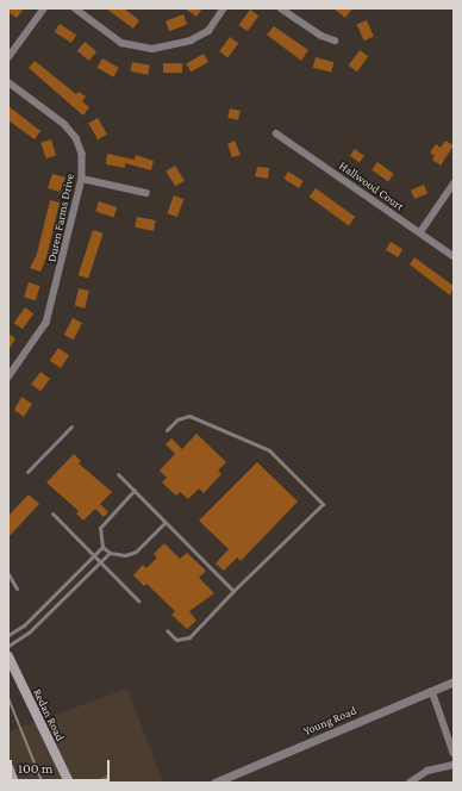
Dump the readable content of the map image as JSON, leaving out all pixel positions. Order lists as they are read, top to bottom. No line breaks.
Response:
{"streets":{"main road":["Redan Road"],"street":["Hallwood Court","Duren Farms Drive","Young Road"]},"scale_bar":"100 m"}
